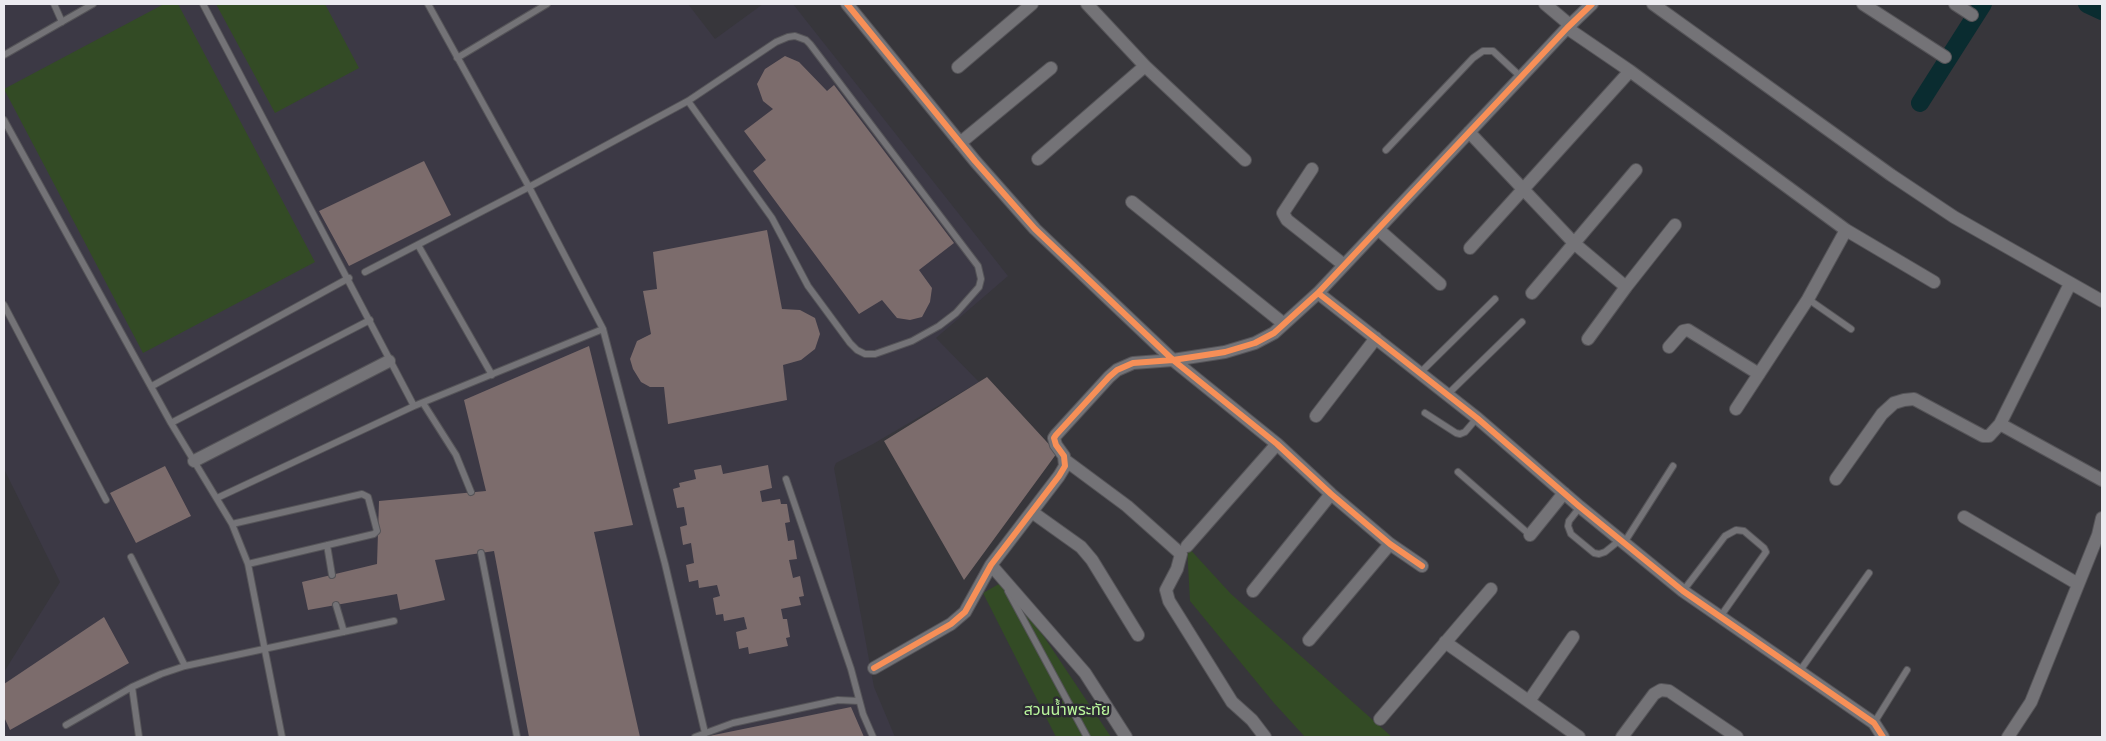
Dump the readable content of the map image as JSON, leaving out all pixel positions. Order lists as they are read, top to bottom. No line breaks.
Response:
{"parks":["สวนน้ำพระทัย"]}
